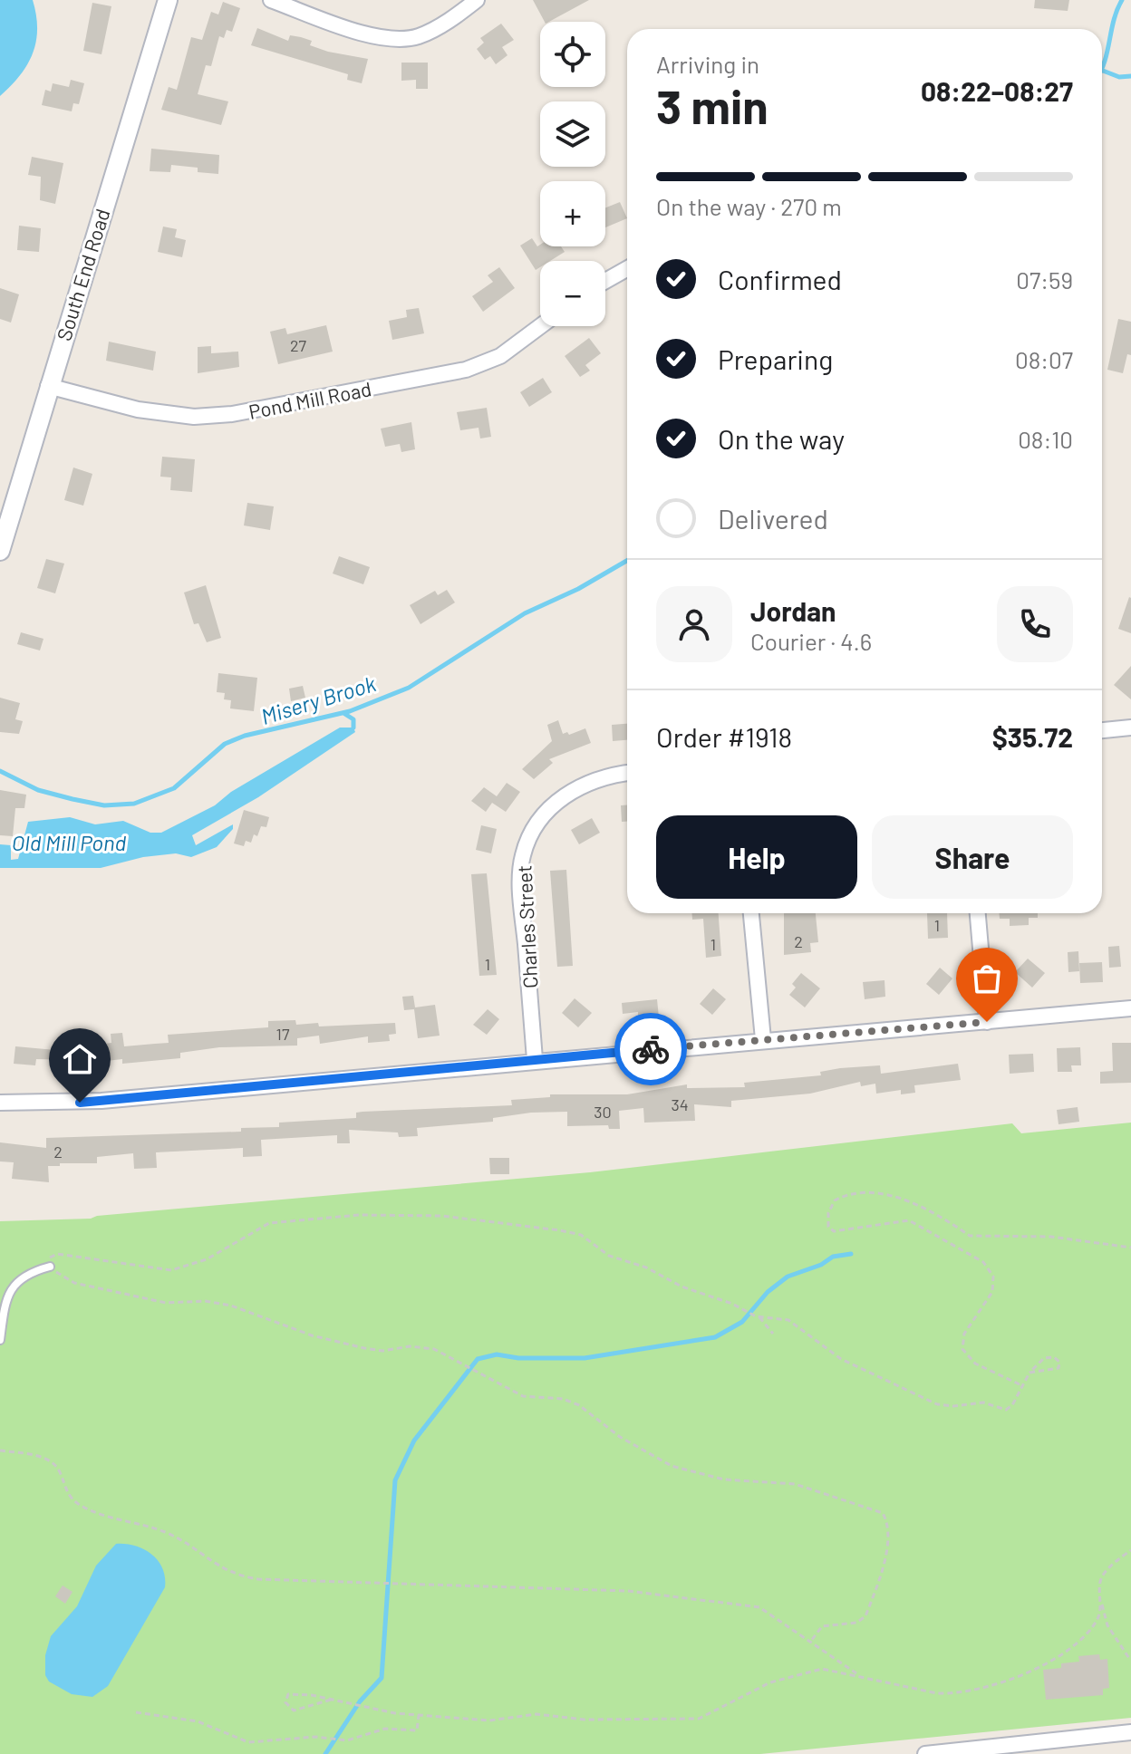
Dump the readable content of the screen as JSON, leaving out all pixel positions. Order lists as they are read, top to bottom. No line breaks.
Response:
{"streets":{"street":["South End Road","Pond Mill Road","Charles Street"]},"crossings":[["South End Road","Pond Mill Road"]],"water":["Misery Brook","Old Mill Pond"],"house_numbers":["27","1","2","1","1","17","34","30","2"],"page":{"map_buttons":["+","−"],"heading":["3 min","Arriving in","08:22–08:27"],"panel":["Jordan","Courier · 4.6","Order #1918","$35.72"],"bar":"On the way · 270 m","list":[["Confirmed","07:59"],["Preparing","08:07"],["On the way","08:10"],"Delivered"],"buttons":["Help","Share"]}}
